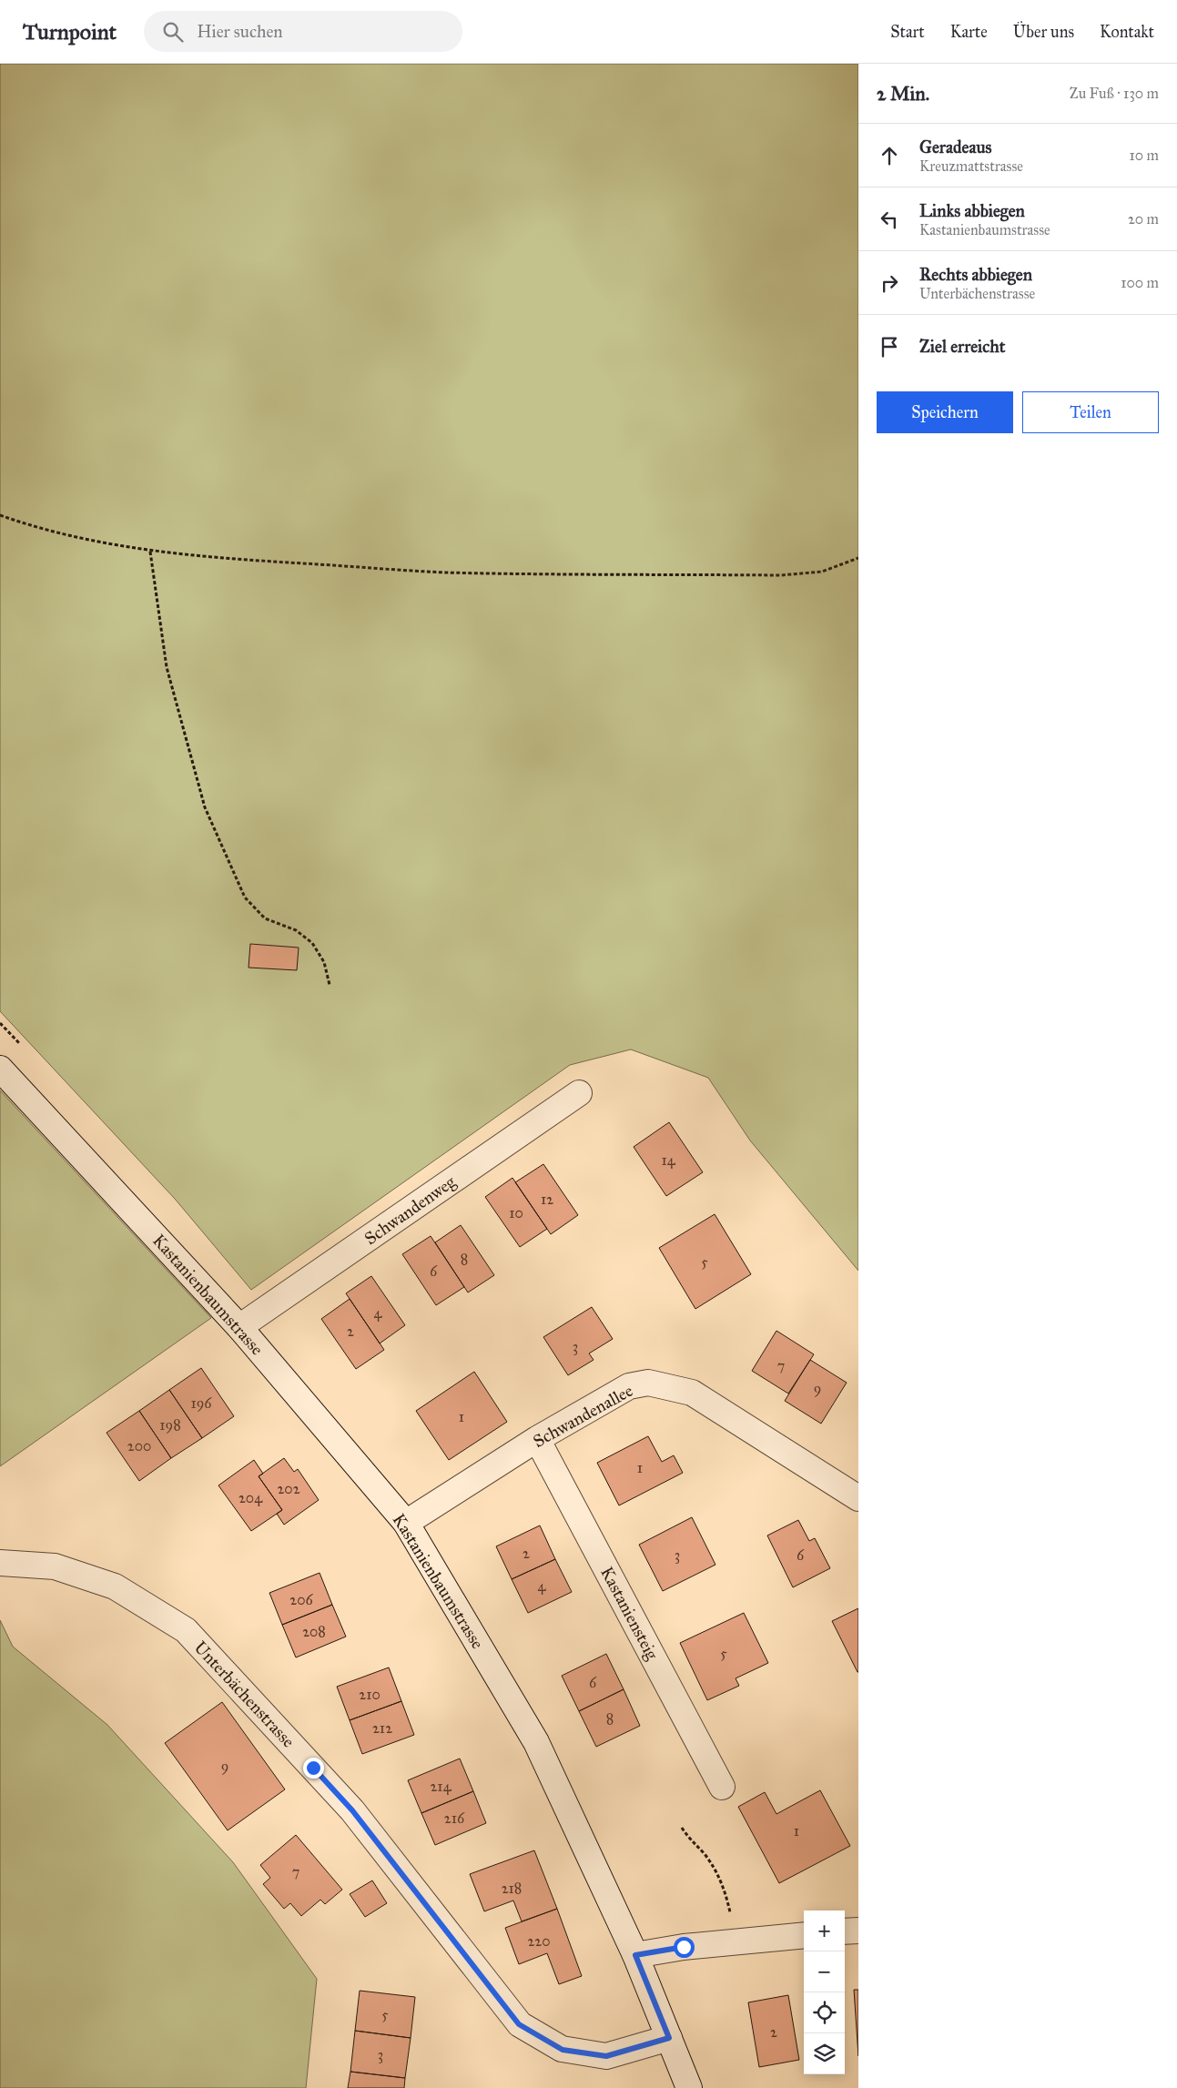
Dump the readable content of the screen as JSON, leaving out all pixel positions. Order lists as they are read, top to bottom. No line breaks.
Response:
{"streets":{"street":["Schwandenweg","Kastanienbaumstrasse","Schwandenallee","Kastaniensteig","Unterbächenstrasse"]},"crossings":[["Schwandenweg","Kastanienbaumstrasse"],["Kastanienbaumstrasse","Schwandenallee"],["Kastanienbaumstrasse","Unterbächenstrasse"],["Schwandenallee","Kastaniensteig"]],"house_numbers":["14","12","10","8","5","6","4","2","3","7","9","196","1","198","200","1","202","204","2","3","6","4","206","208","5","6","210","8","212","9","214","216","1","7","218","220","5","2","3"],"page":{"header":"Turnpoint","search":"Hier suchen","nav":["Start","Karte","Über uns","Kontakt"],"heading":["2 Min.","Zu Fuß · 130 m"],"list":[["Geradeaus","Kreuzmattstrasse","10 m"],["Links abbiegen","Kastanienbaumstrasse","20 m"],["Rechts abbiegen","Unterbächenstrasse","100 m"],"Ziel erreicht"],"buttons":["Speichern","Teilen"],"map_buttons":["+","−"]}}
